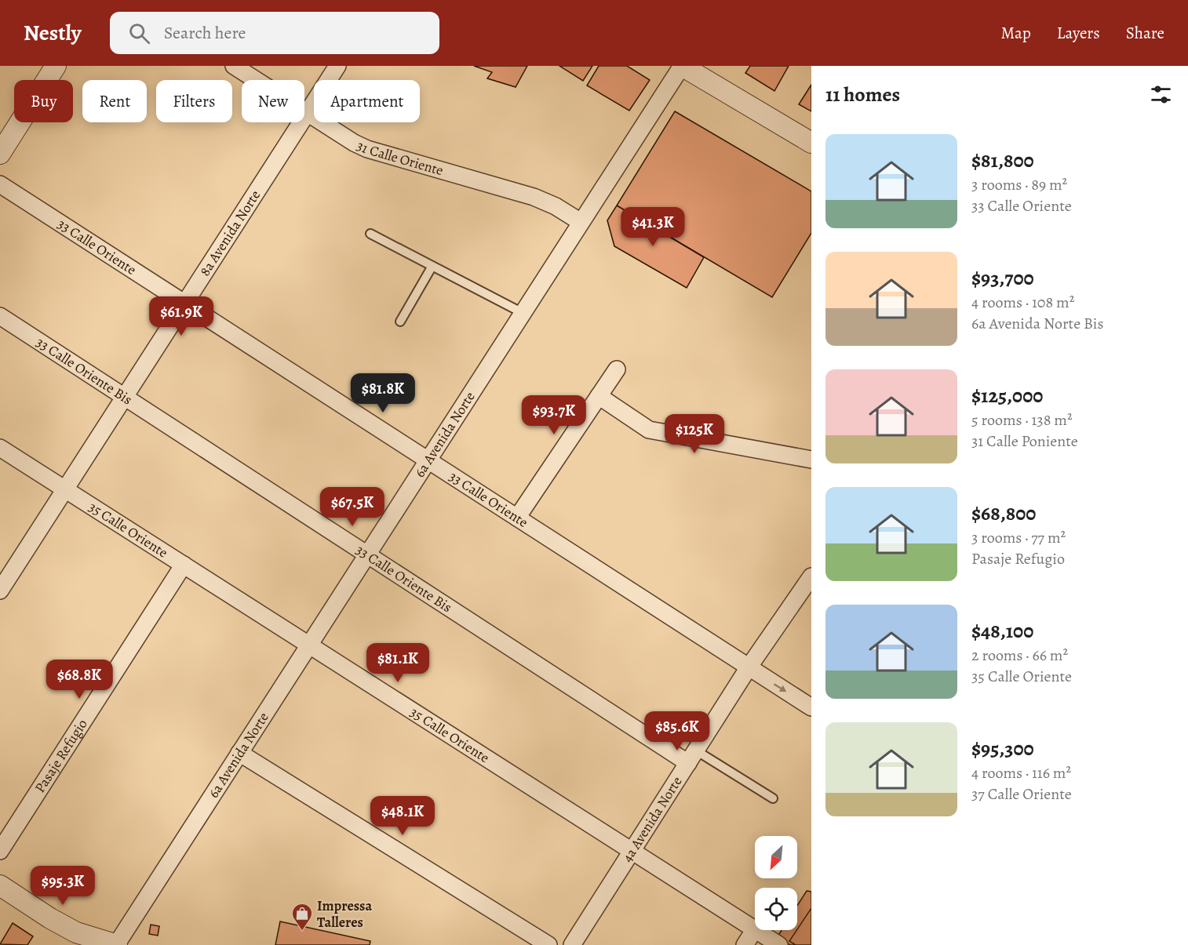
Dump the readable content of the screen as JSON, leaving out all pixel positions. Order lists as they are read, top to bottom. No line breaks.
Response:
{"streets":{"street":["31 Calle Oriente","8a Avenida Norte","33 Calle Oriente","33 Calle Oriente Bis","6a Avenida Norte","35 Calle Oriente","Pasaje Refugio","4a Avenida Norte"]},"crossings":[["31 Calle Oriente","8a Avenida Norte"],["31 Calle Oriente","6a Avenida Norte"],["8a Avenida Norte","33 Calle Oriente"],["8a Avenida Norte","33 Calle Oriente Bis"],["8a Avenida Norte","35 Calle Oriente"],["33 Calle Oriente","6a Avenida Norte"],["33 Calle Oriente","4a Avenida Norte"],["33 Calle Oriente Bis","6a Avenida Norte"],["33 Calle Oriente Bis","4a Avenida Norte"],["6a Avenida Norte","35 Calle Oriente"],["35 Calle Oriente","Pasaje Refugio"],["35 Calle Oriente","4a Avenida Norte"]],"places":{"shop":["Impressa Talleres"]},"north":"bottom left","page":{"header":"Nestly","search":"Search here","nav":["Map","Layers","Share"],"heading":"11 homes","chip":["Buy","Rent","Filters","New","Apartment"],"list":[{"name":"$81,800","note":"3 rooms · 89 m² · 33 Calle Oriente"},{"name":"$93,700","note":"4 rooms · 108 m² · 6a Avenida Norte Bis"},{"name":"$125,000","note":"5 rooms · 138 m² · 31 Calle Poniente"},{"name":"$68,800","note":"3 rooms · 77 m² · Pasaje Refugio"},{"name":"$48,100","note":"2 rooms · 66 m² · 35 Calle Oriente"},{"name":"$95,300","note":"4 rooms · 116 m² · 37 Calle Oriente"}],"price":["$41.3K","$61.9K","$81.8K","$93.7K","$125K","$67.5K","$81.1K","$68.8K","$85.6K","$48.1K","$95.3K"]}}
